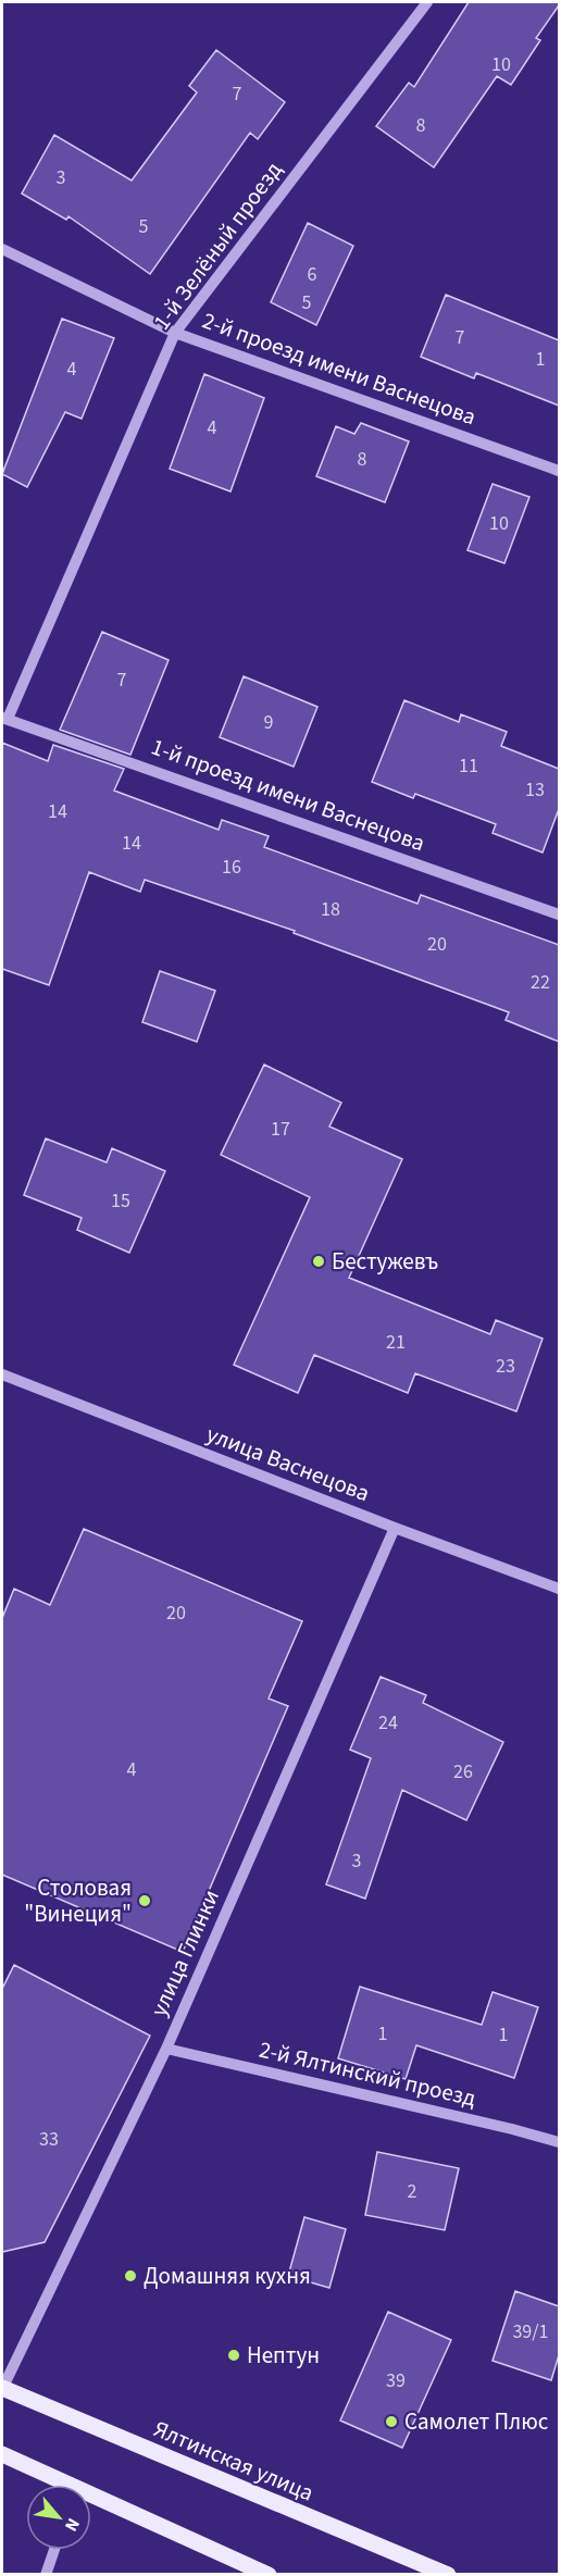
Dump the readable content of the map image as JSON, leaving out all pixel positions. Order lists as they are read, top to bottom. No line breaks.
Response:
{"streets":{"main road":["Ялтинская улица"],"street":["1-й Зелёный проезд","2-й проезд имени Васнецова","1-й проезд имени Васнецова","улица Васнецова","улица Глинки","2-й Ялтинский проезд"]},"crossings":[["1-й Зелёный проезд","2-й проезд имени Васнецова"],["1-й Зелёный проезд","1-й проезд имени Васнецова"],["улица Васнецова","улица Глинки"],["улица Глинки","2-й Ялтинский проезд"],["улица Глинки","Ялтинская улица"]],"places":["Бестужевъ","Столовая \"Винеция\"","Домашняя кухня","Нептун","Самолет Плюс"],"house_numbers":["10","7","8","3","5","6","5","7","1","4","4","8","10","7","9","11","13","14","14","16","18","20","22","17","15","21","23","20","24","4","26","3","1","1","33","2","39/1","39"],"north":"bottom right"}
